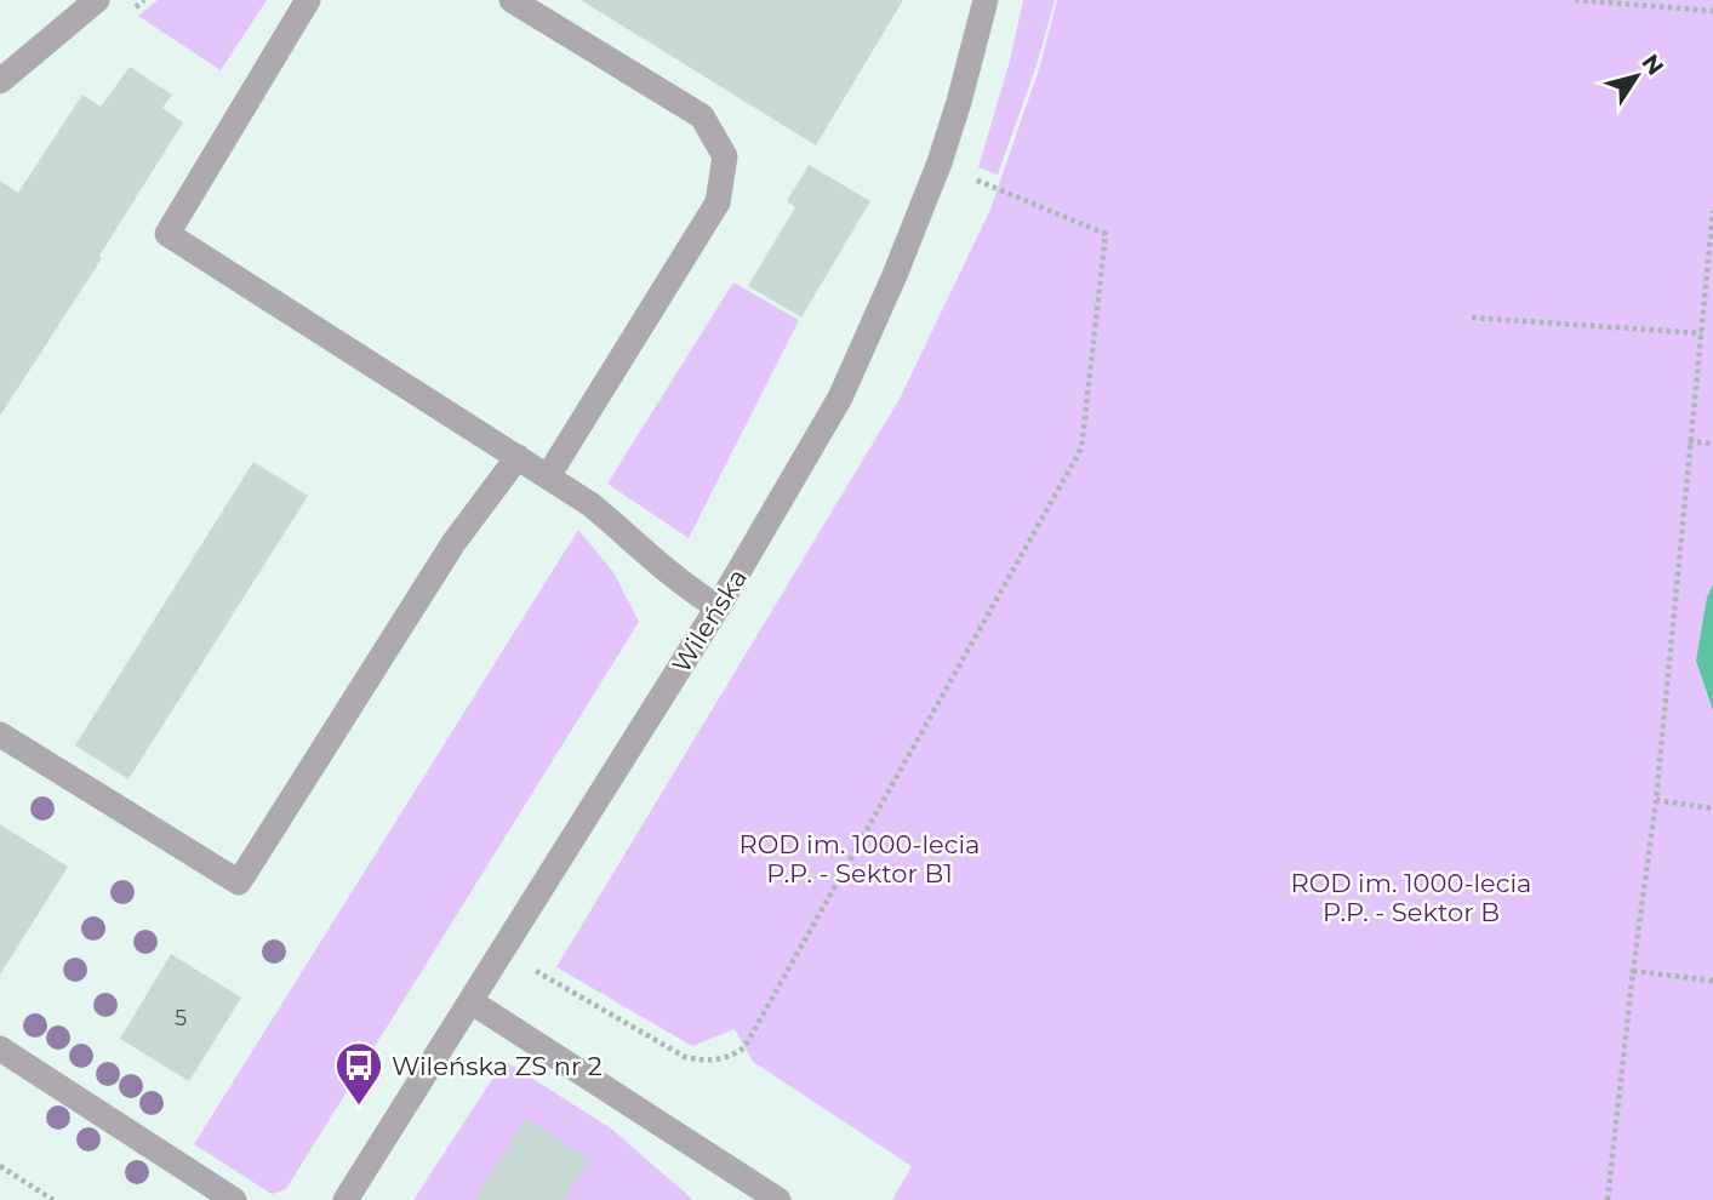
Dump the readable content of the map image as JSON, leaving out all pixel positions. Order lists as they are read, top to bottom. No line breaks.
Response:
{"streets":{"street":["Wileńska"]},"parks":["ROD im. 1000-lecia P.P. - Sektor B1","ROD im. 1000-lecia P.P. - Sektor B"],"places":{"bus stop":["Wileńska ZS nr 2"]},"house_numbers":["5"],"north":"top right"}
